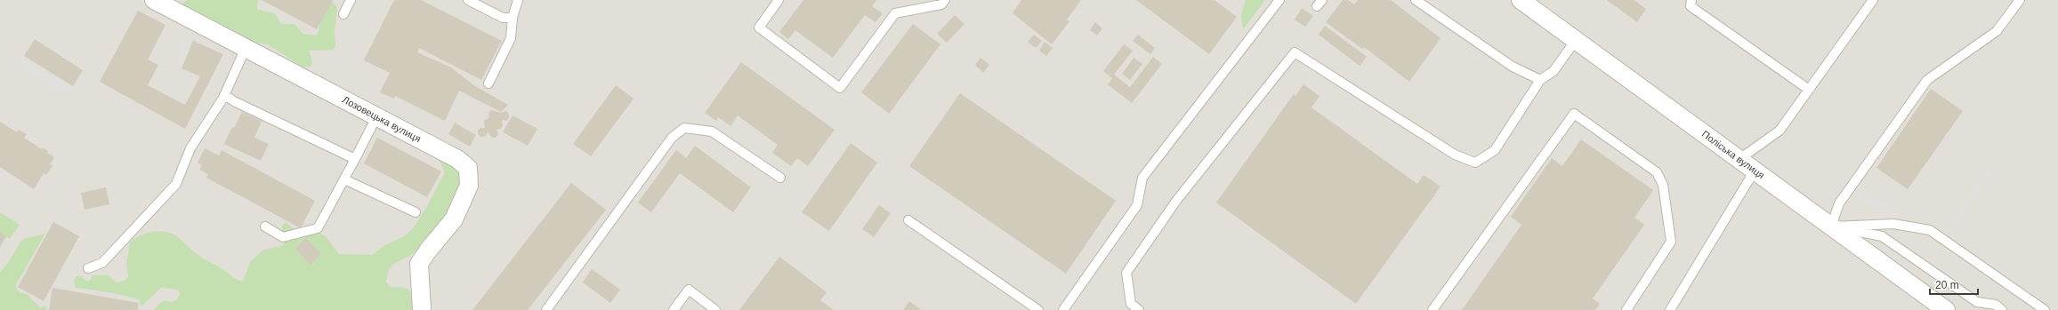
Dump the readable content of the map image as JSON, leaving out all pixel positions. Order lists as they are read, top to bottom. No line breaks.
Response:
{"streets":{"street":["Лозовецька вулиця","Поліська вулиця"]},"scale_bar":"20 m"}
